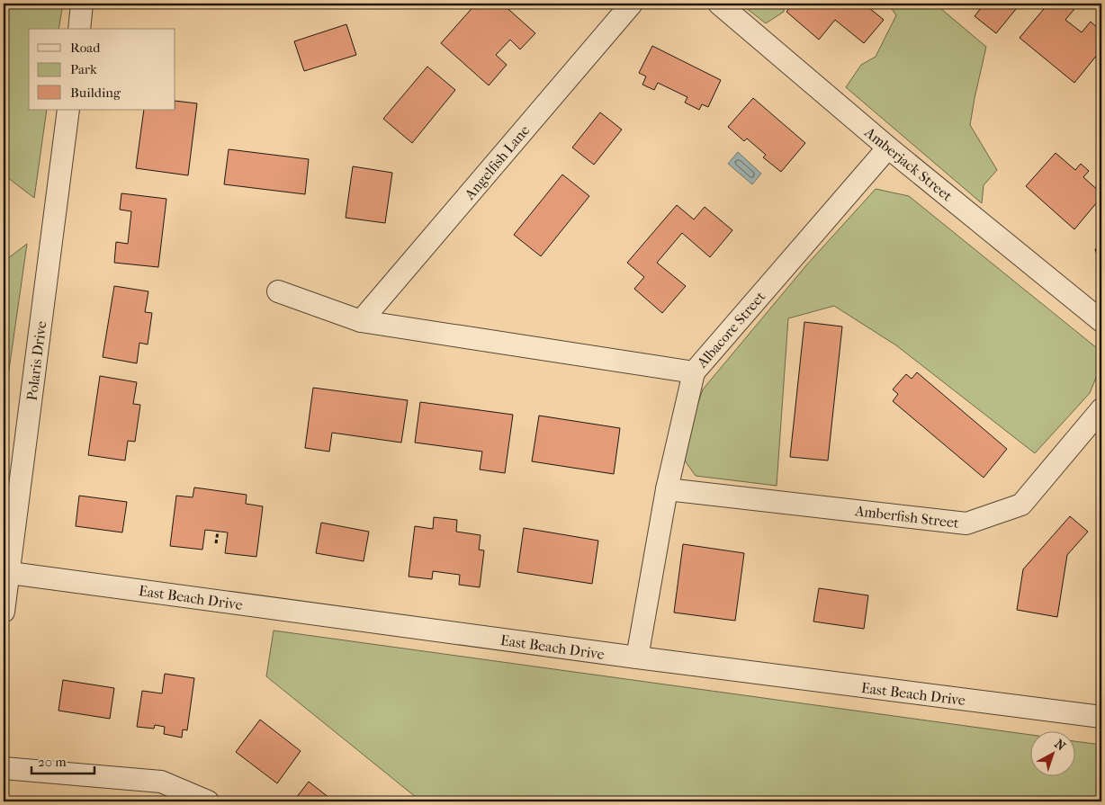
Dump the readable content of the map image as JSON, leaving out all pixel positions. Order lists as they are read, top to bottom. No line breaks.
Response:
{"streets":{"street":["Angelfish Lane","Amberjack Street","Albacore Street","Polaris Drive","Amberfish Street","East Beach Drive"]},"crossings":[["Amberjack Street","Albacore Street"],["Albacore Street","Amberfish Street"],["Albacore Street","East Beach Drive"],["Polaris Drive","East Beach Drive"]],"legend":["Road","Park","Building"],"scale_bar":"20 m","north":"top right"}
